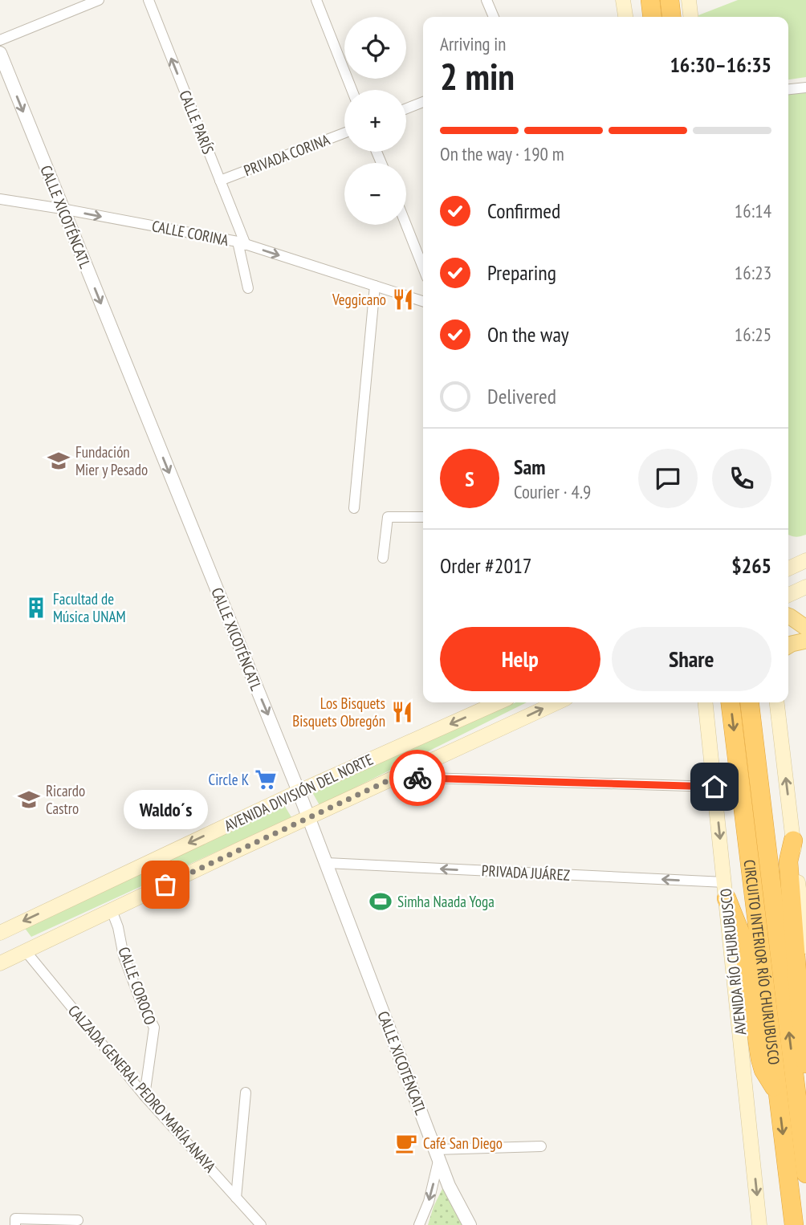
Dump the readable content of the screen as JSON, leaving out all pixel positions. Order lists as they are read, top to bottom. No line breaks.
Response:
{"streets":{"highway":["CIRCUITO INTERIOR RÍO CHURUBUSCO"],"main road":["AVENIDA DIVISIÓN DEL NORTE","AVENIDA RÍO CHURUBUSCO"],"street":["CALLE PARÍS","PRIVADA CORINA","CALLE XICOTÉNCATL","CALLE CORINA","PRIVADA JUÁREZ","CALLE COROCO","CALZADA GENERAL PEDRO MARÍA ANAYA"]},"crossings":[["CALLE PARÍS","PRIVADA CORINA"],["CALLE PARÍS","CALLE CORINA"],["CALLE XICOTÉNCATL","CALLE CORINA"],["CALLE XICOTÉNCATL","AVENIDA DIVISIÓN DEL NORTE"],["CALLE XICOTÉNCATL","PRIVADA JUÁREZ"],["AVENIDA DIVISIÓN DEL NORTE","CALLE COROCO"],["AVENIDA DIVISIÓN DEL NORTE","CALZADA GENERAL PEDRO MARÍA ANAYA"],["PRIVADA JUÁREZ","AVENIDA RÍO CHURUBUSCO"],["CALLE COROCO","CALZADA GENERAL PEDRO MARÍA ANAYA"]],"one_way":["CALLE PARÍS","CALLE XICOTÉNCATL","CALLE CORINA","PRIVADA JUÁREZ"],"places":{"restaurant":["Veggicano","Los Bisquets Bisquets Obregón"],"school or university":["Fundación Mier y Pesado","Ricardo Castro"],"building":["Facultad de Música UNAM"],"supermarket":["Circle K"],"other":["Waldo´s"],"sports":["Simha Naada Yoga"],"cafe":["Café San Diego"]},"page":{"map_buttons":["+","−"],"heading":["2 min","Arriving in","16:30–16:35"],"panel":["Sam","Courier · 4.9","Order #2017","$265"],"bar":"On the way · 190 m","list":[["Confirmed","16:14"],["Preparing","16:23"],["On the way","16:25"],"Delivered"],"round":"S","buttons":["Help","Share"],"bubble":"Waldo´s"}}
